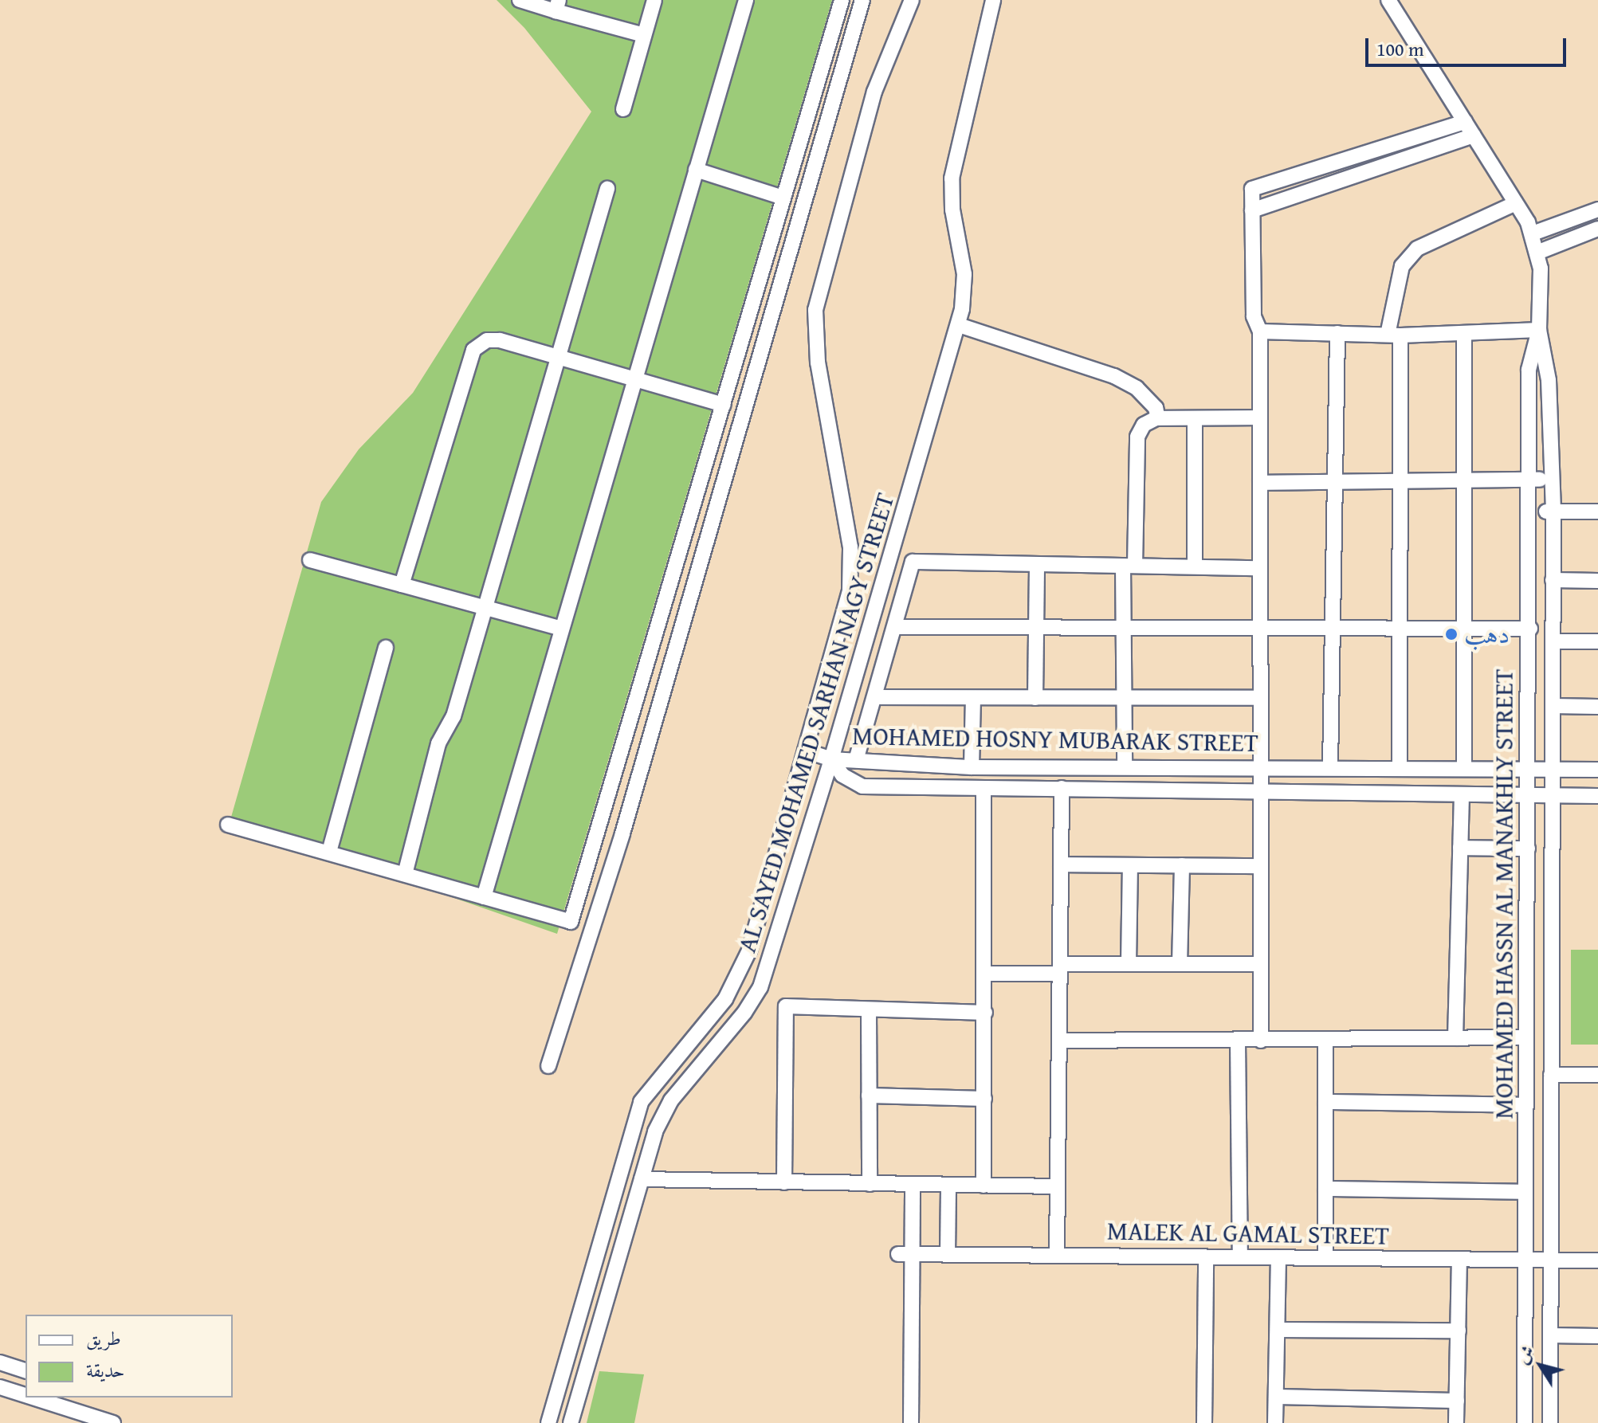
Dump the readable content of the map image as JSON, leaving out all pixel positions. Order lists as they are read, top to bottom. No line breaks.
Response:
{"streets":{"street":["AL SAYED MOHAMED SARHAN NAGY STREET","MOHAMED HOSNY MUBARAK STREET","MOHAMED HASSN AL MANAKHLY STREET","MALEK AL GAMAL STREET"]},"crossings":[["AL SAYED MOHAMED SARHAN NAGY STREET","MOHAMED HOSNY MUBARAK STREET"],["MOHAMED HOSNY MUBARAK STREET","MOHAMED HASSN AL MANAKHLY STREET"],["MOHAMED HASSN AL MANAKHLY STREET","MALEK AL GAMAL STREET"]],"places":["دهب"],"legend":["طريق","حديقة"],"scale_bar":"100 m","north":"top left"}
